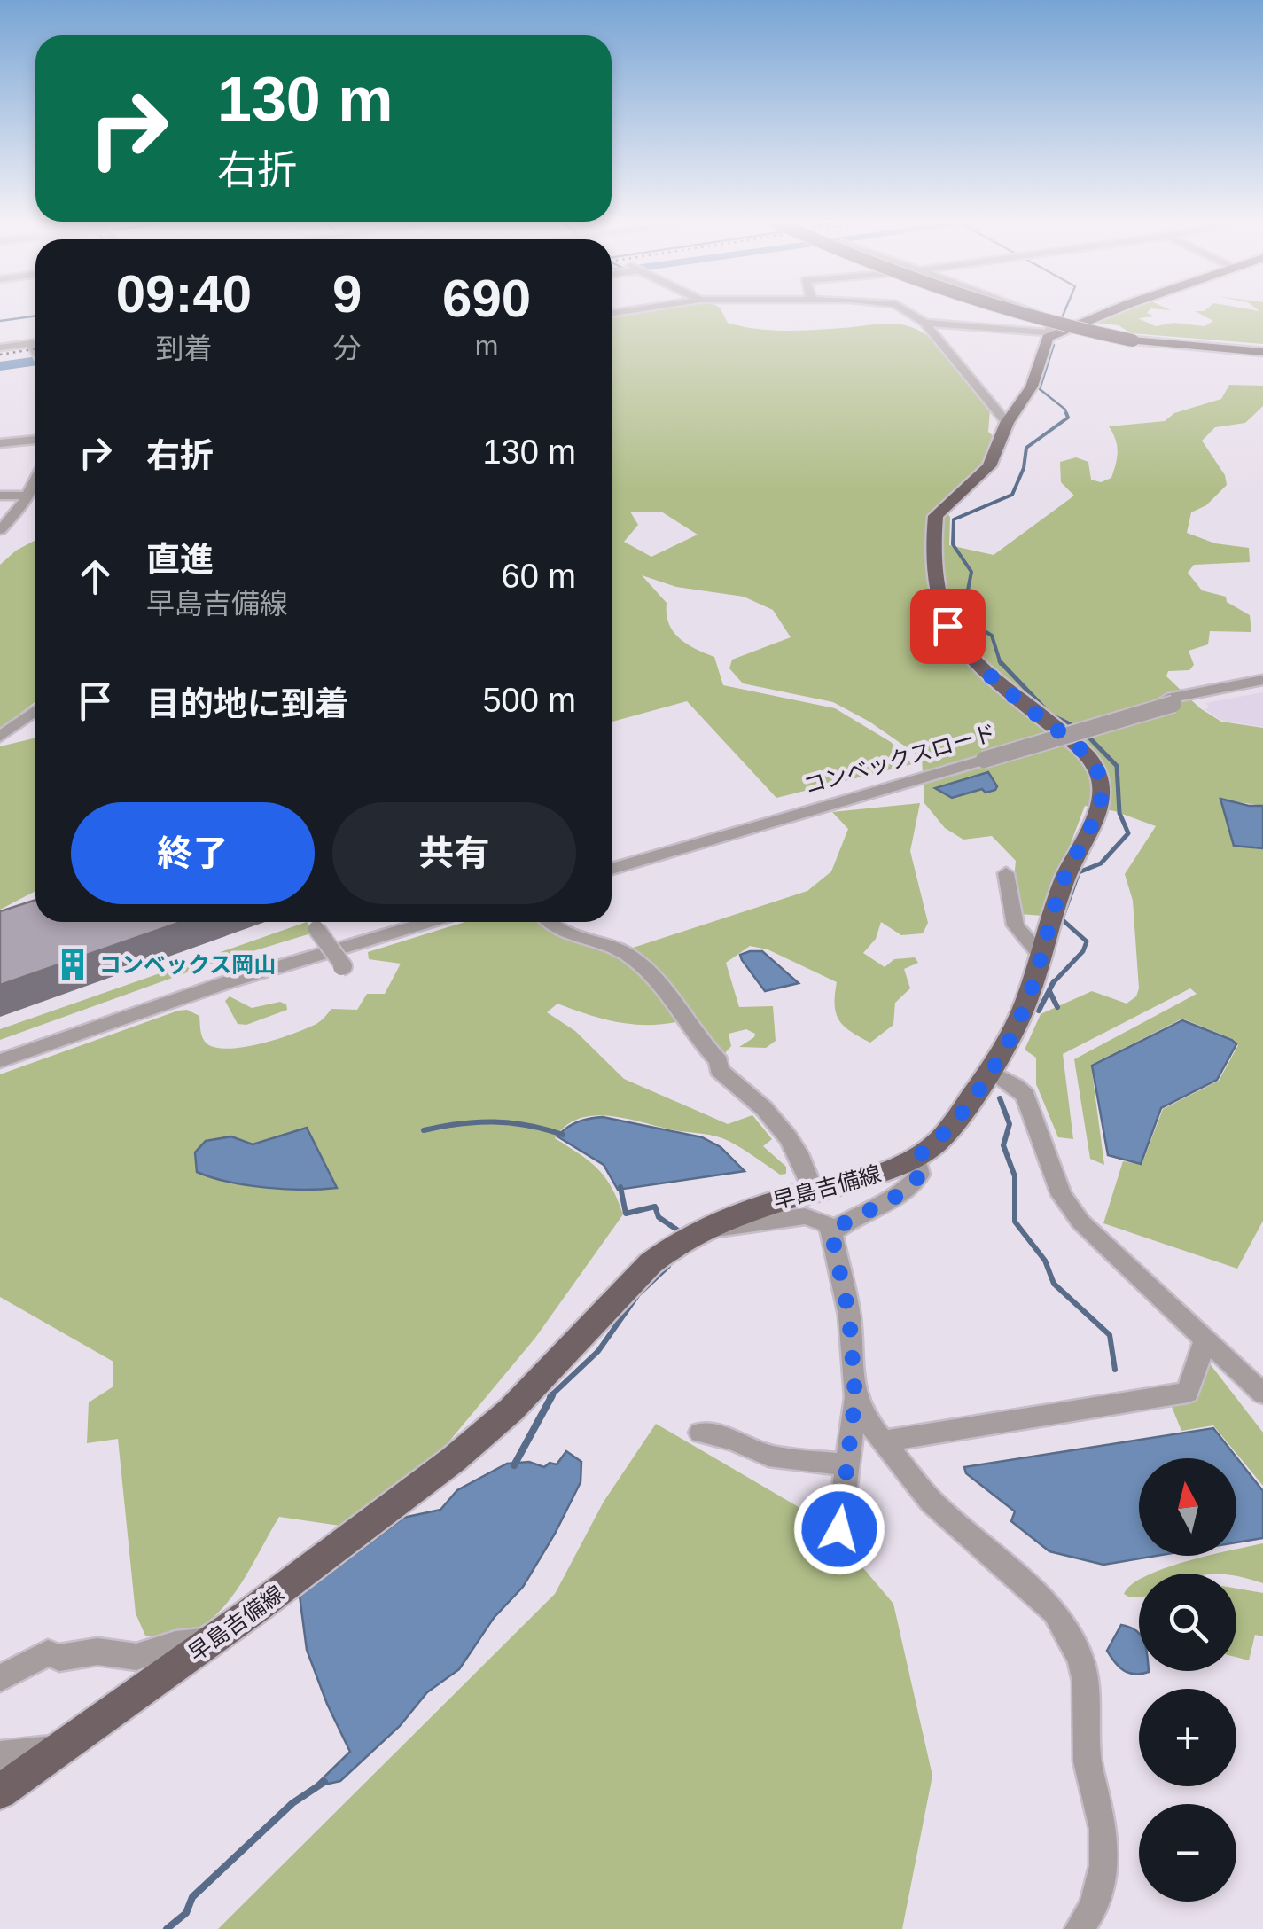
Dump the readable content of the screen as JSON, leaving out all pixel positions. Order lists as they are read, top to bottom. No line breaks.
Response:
{"streets":{"main road":["早島吉備線"],"street":["コンベックスロード"]},"places":{"building":["コンベックス岡山"]},"north":"top","page":{"turn":["130 m","右折"],"eta":["09:40","到着","9","分","690","m"],"list":[{"name":"右折","value":"130 m"},{"name":"直進","note":"早島吉備線","value":"60 m"},{"name":"目的地に到着","value":"500 m"}],"buttons":["終了","共有"],"map_buttons":["+","−"]}}
